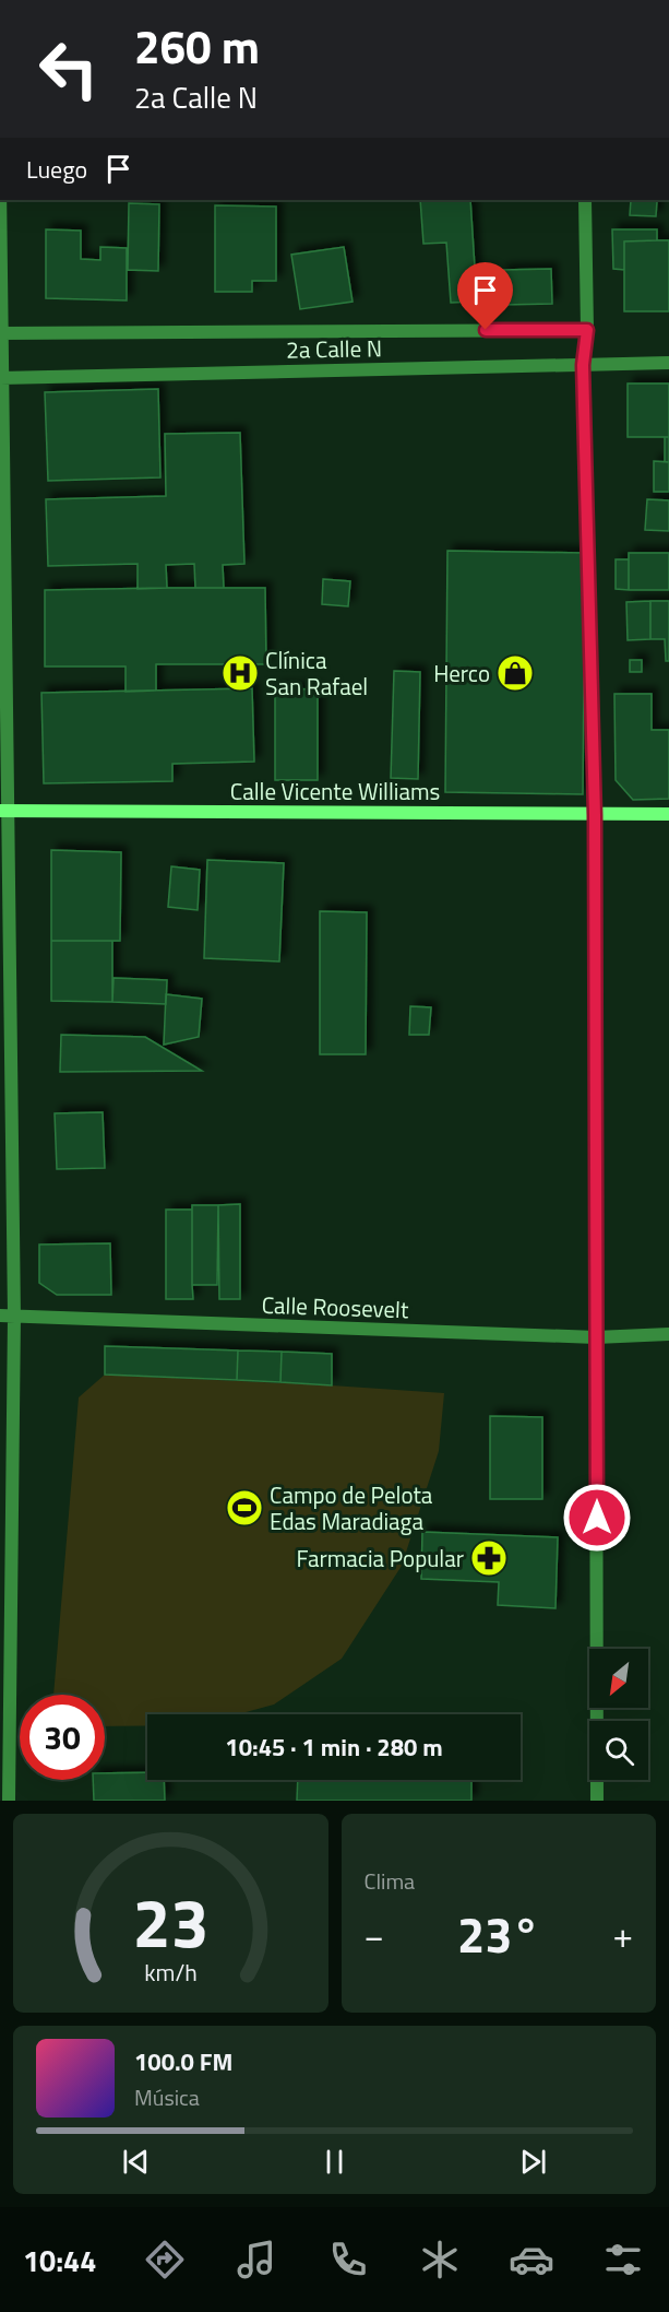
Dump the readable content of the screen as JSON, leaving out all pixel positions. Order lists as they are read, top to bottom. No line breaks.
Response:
{"streets":{"main road":["Calle Vicente Williams"],"street":["2a Calle N","Calle Roosevelt"]},"places":{"hospital":["Clínica San Rafael"],"shop":["Herco"],"sports":["Campo de Pelota Edas Maradiaga"],"pharmacy":["Farmacia Popular"]},"north":"bottom left","page":{"turn":["260 m","2a Calle N"],"then":"Luego","limit":"30","trip":"10:45 · 1 min · 280 m","tile":"Clima","heat":["−","23°","+"],"song":["100.0 FM","Música"],"tabs":"10:44","gauge":["23","km/h"]}}
